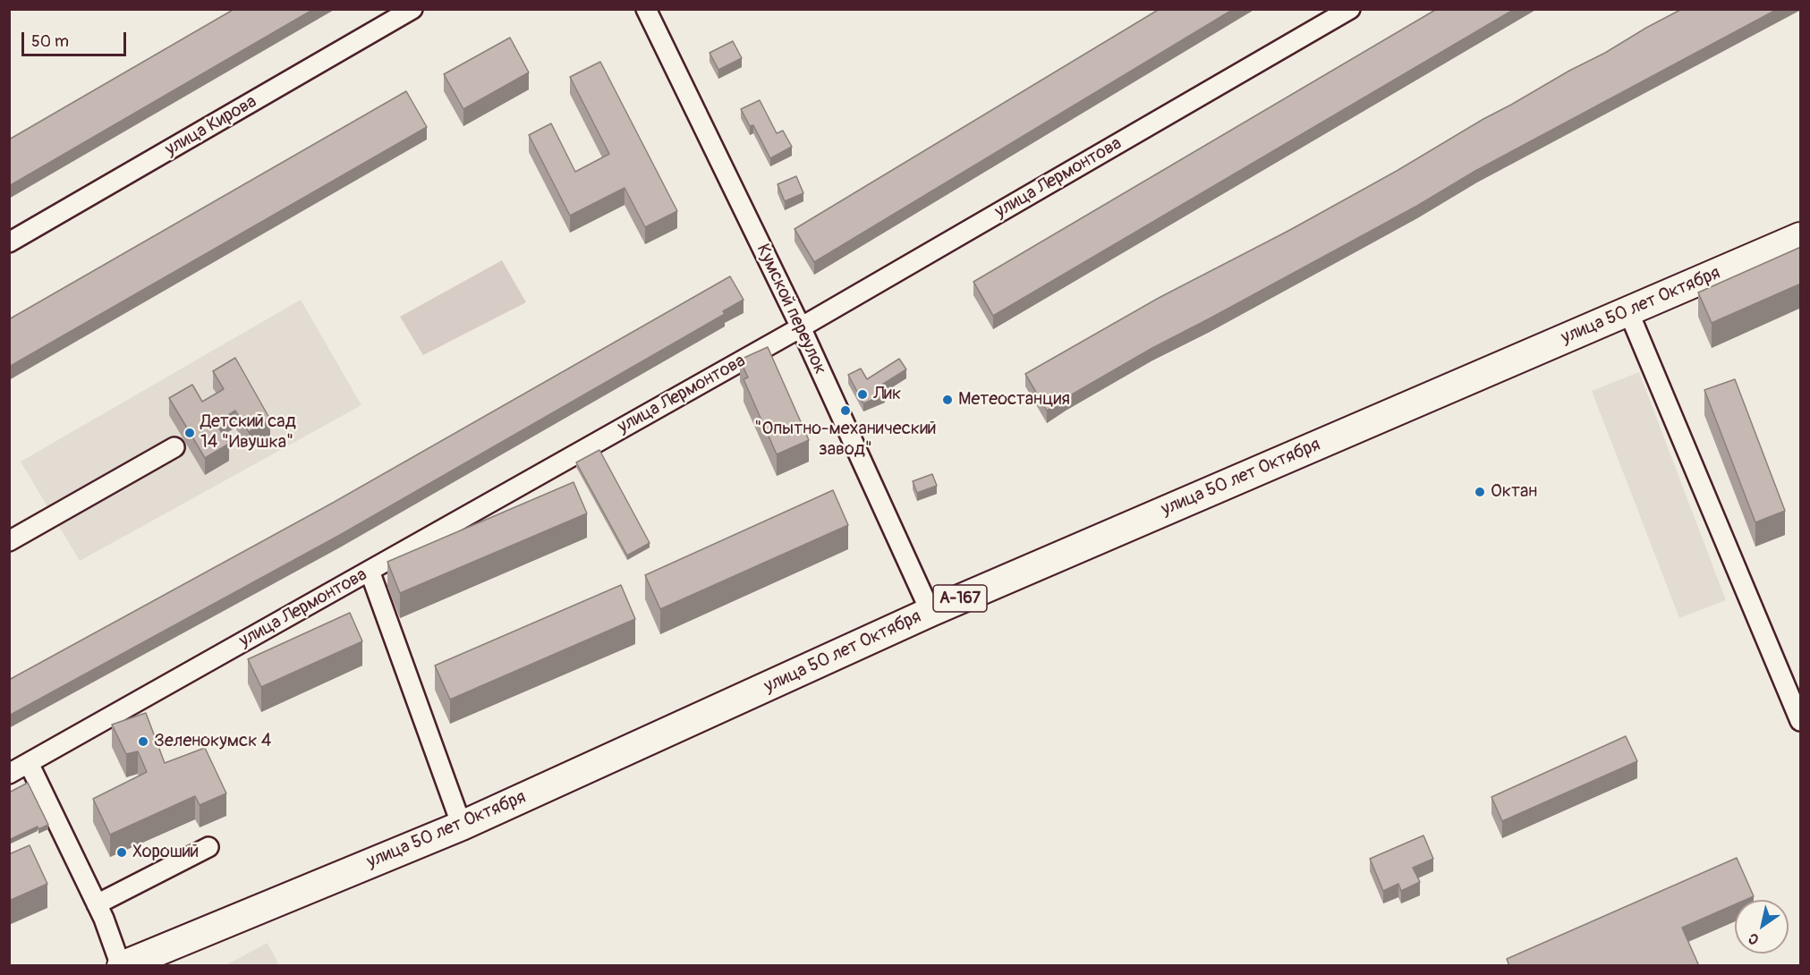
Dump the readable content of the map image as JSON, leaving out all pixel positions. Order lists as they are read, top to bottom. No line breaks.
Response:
{"streets":{"highway":["улица 50 лет Октября","А-167"],"street":["улица Кирова","улица Лермонтова","Кумской переулок"]},"crossings":[["улица Лермонтова","Кумской переулок"],["улица 50 лет Октября","Кумской переулок"]],"places":["Лик","Метеостанция","\"Опытно-механический завод\"","Детский сад 14 \"Ивушка\"","Октан","Зеленокумск 4","Хороший"],"scale_bar":"50 m","north":"bottom left"}
